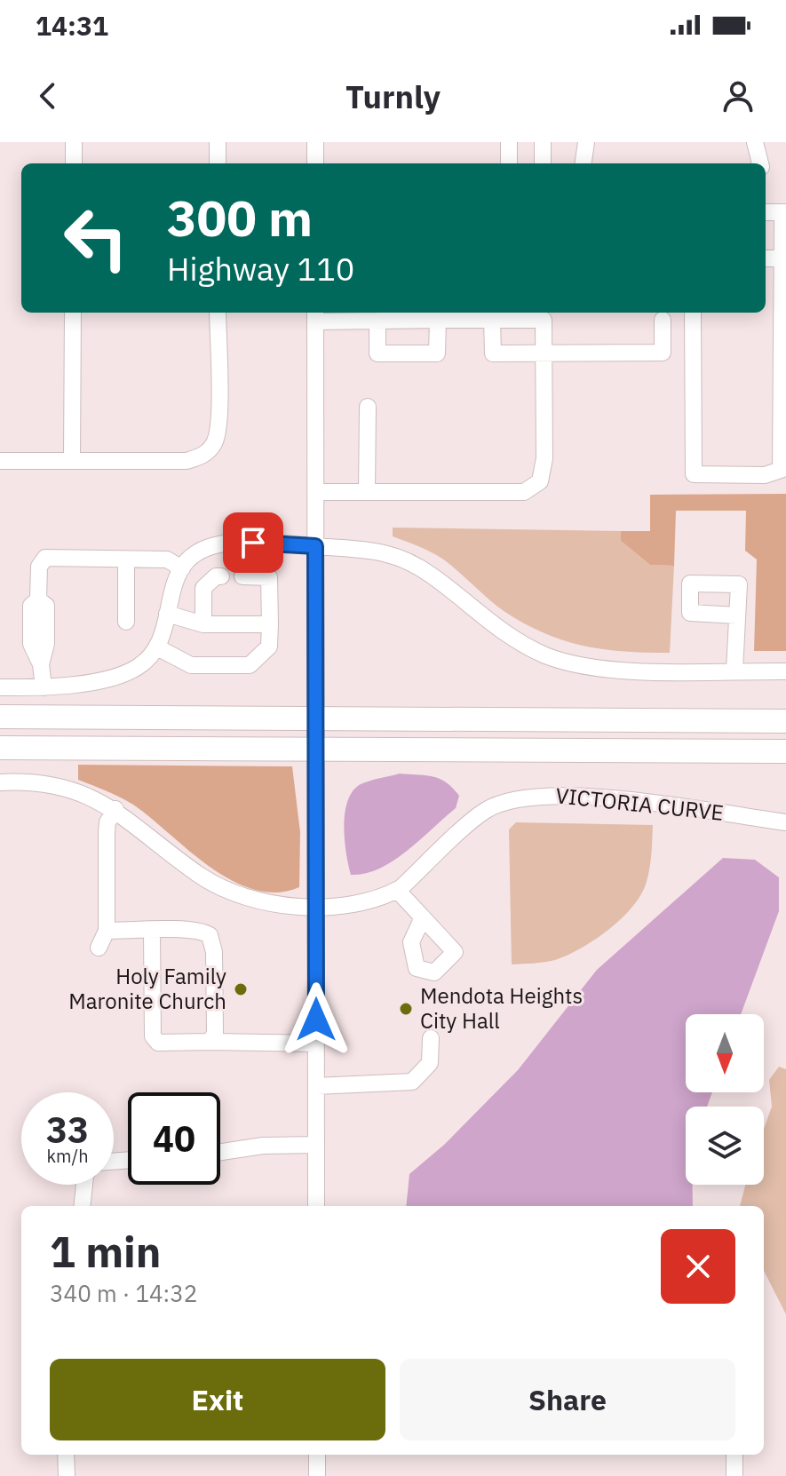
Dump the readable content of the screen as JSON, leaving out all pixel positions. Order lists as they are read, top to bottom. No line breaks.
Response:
{"streets":{"street":["VICTORIA CURVE"]},"places":["Holy Family Maronite Church","Mendota Heights City Hall"],"north":"bottom","page":{"status":"14:31","header":"Turnly","turn":["300 m","Highway 110"],"speed":"33 km/h","limit":"40","heading":["1 min","340 m · 14:32"],"buttons":["Exit","Share"]}}
